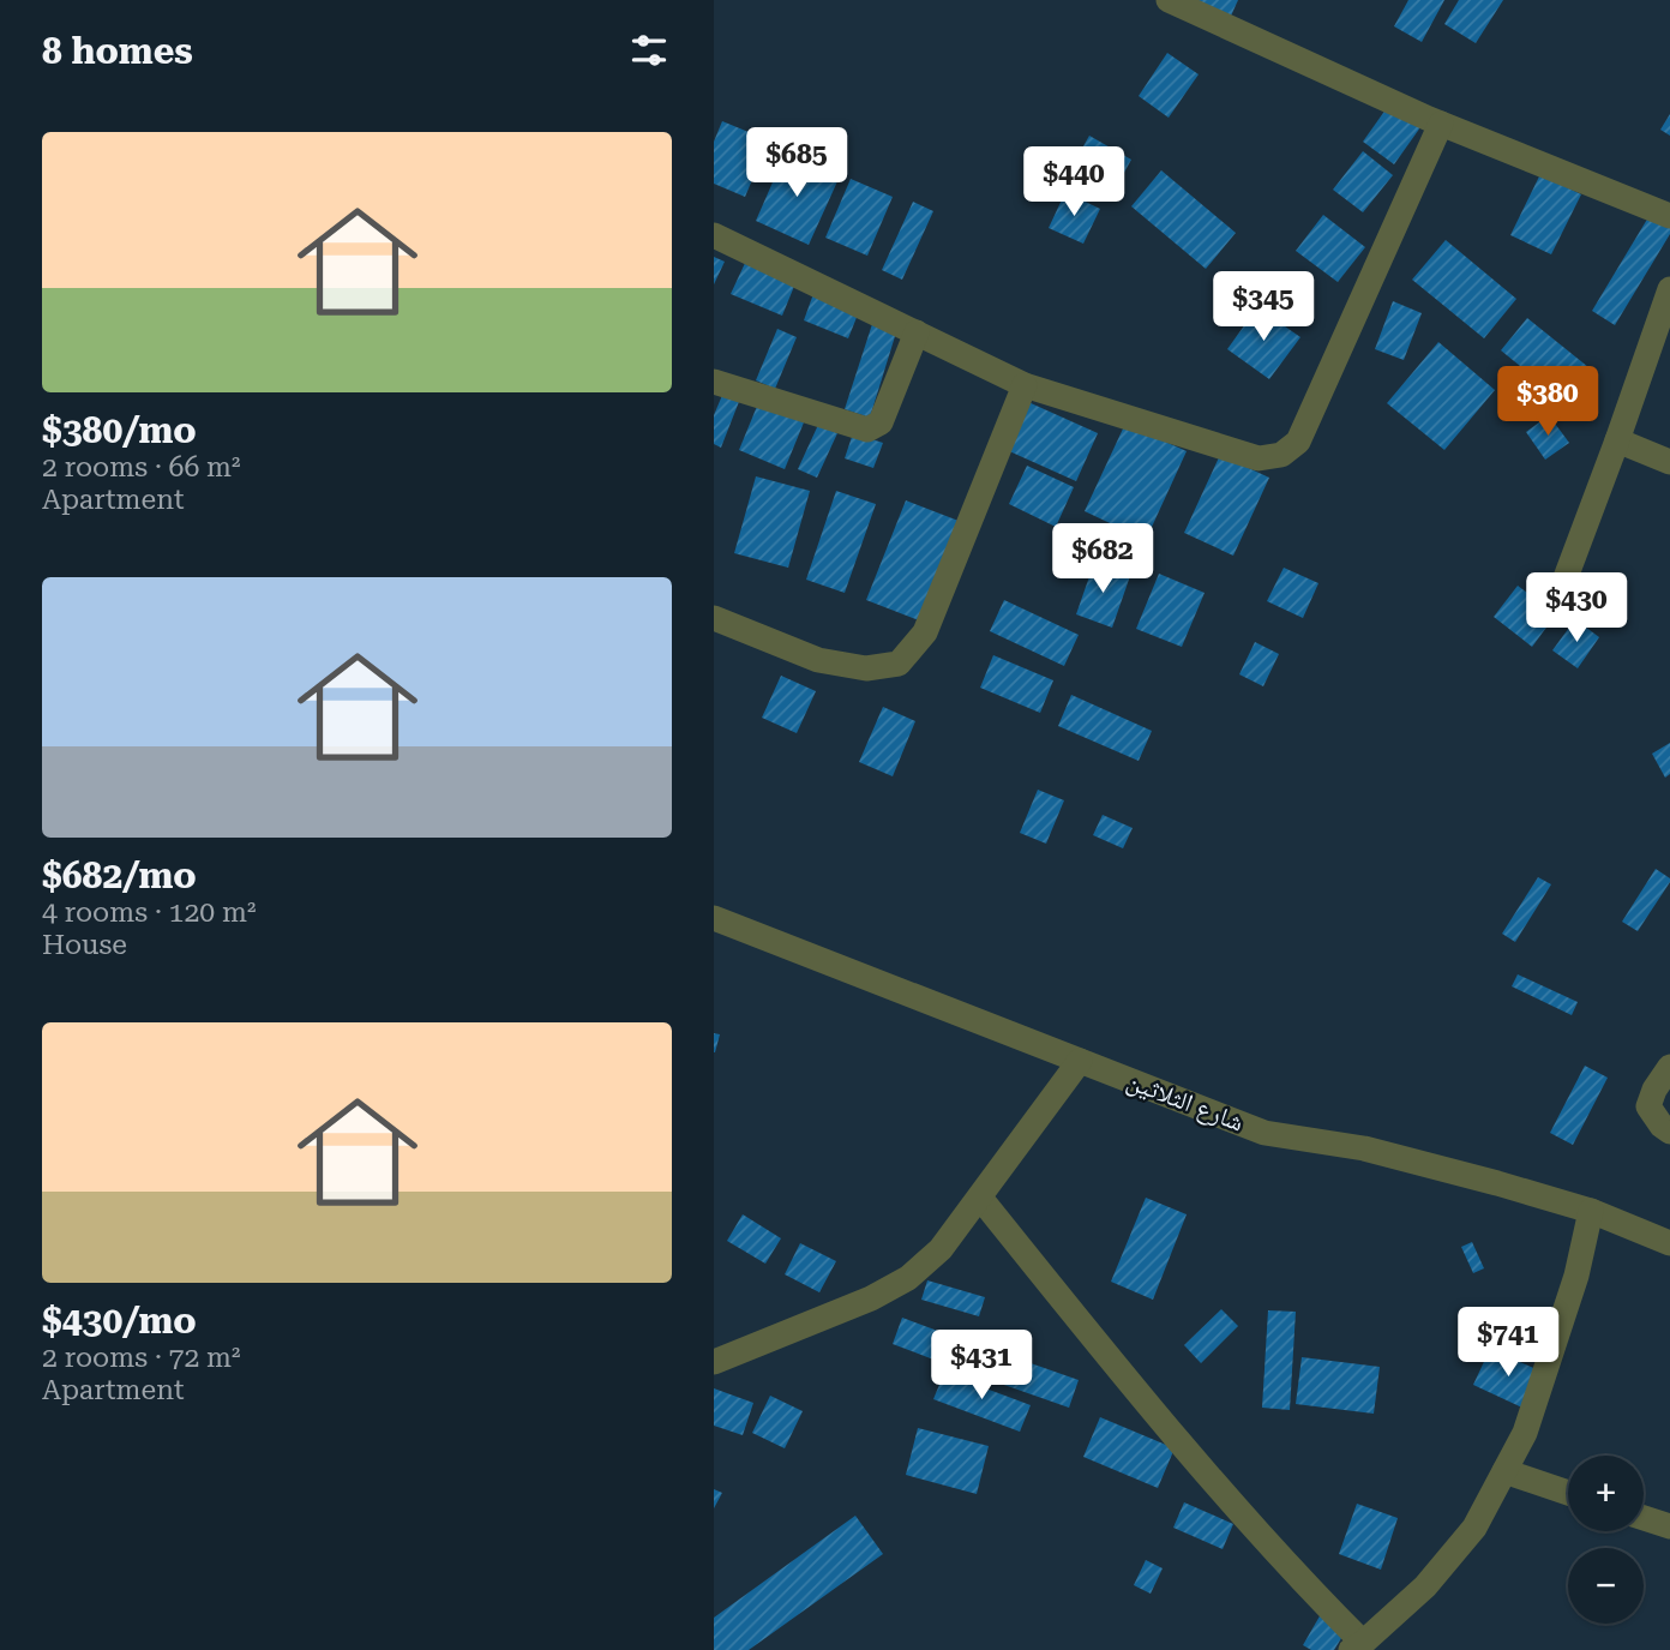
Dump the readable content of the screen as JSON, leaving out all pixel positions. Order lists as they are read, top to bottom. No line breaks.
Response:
{"streets":{"street":["شارع الثلاثين"]},"page":{"heading":"8 homes","list":[{"name":"$380/mo","note":"2 rooms · 66 m² · Apartment"},{"name":"$682/mo","note":"4 rooms · 120 m² · House"},{"name":"$430/mo","note":"2 rooms · 72 m² · Apartment"}],"price":["$685","$440","$345","$380","$682","$430","$741","$431"],"map_buttons":["+","−"]}}
